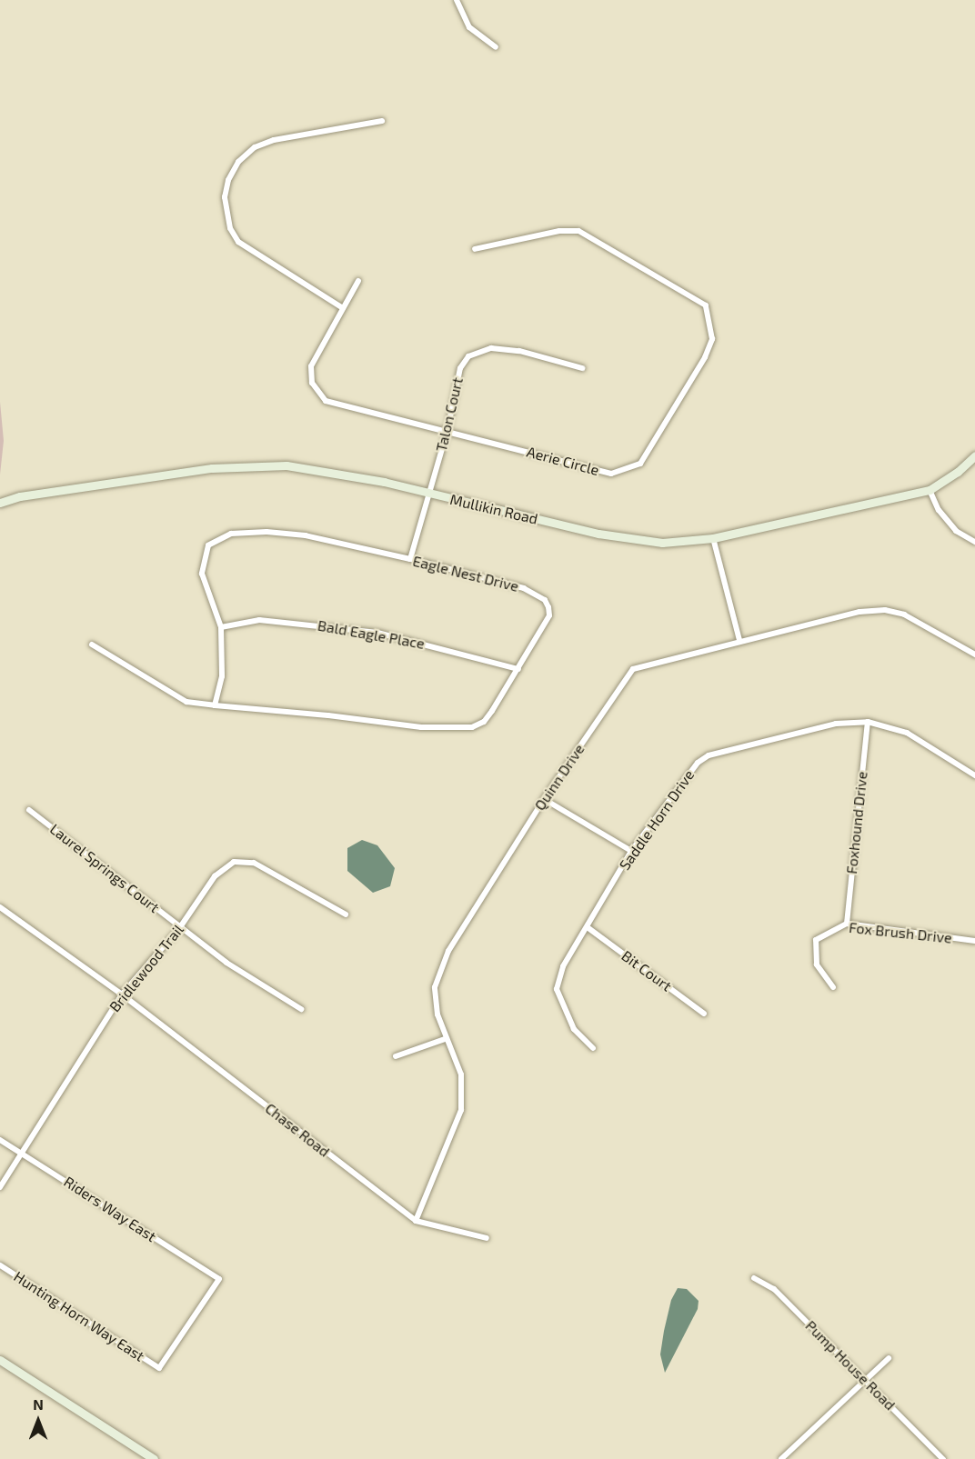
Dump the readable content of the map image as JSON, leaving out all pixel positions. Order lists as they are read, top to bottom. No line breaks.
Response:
{"streets":{"street":["Talon Court","Aerie Circle","Mullikin Road","Eagle Nest Drive","Bald Eagle Place","Quinn Drive","Saddle Horn Drive","Foxhound Drive","Laurel Springs Court","Fox Brush Drive","Bridlewood Trail","Bit Court","Chase Road","Riders Way East","Hunting Horn Way East","Pump House Road"]},"crossings":[["Talon Court","Aerie Circle"],["Talon Court","Mullikin Road"],["Talon Court","Eagle Nest Drive"],["Eagle Nest Drive","Bald Eagle Place"],["Quinn Drive","Chase Road"],["Saddle Horn Drive","Foxhound Drive"],["Saddle Horn Drive","Bit Court"],["Foxhound Drive","Fox Brush Drive"],["Laurel Springs Court","Bridlewood Trail"],["Bridlewood Trail","Chase Road"],["Bridlewood Trail","Riders Way East"],["Riders Way East","Hunting Horn Way East"]],"north":"top"}
